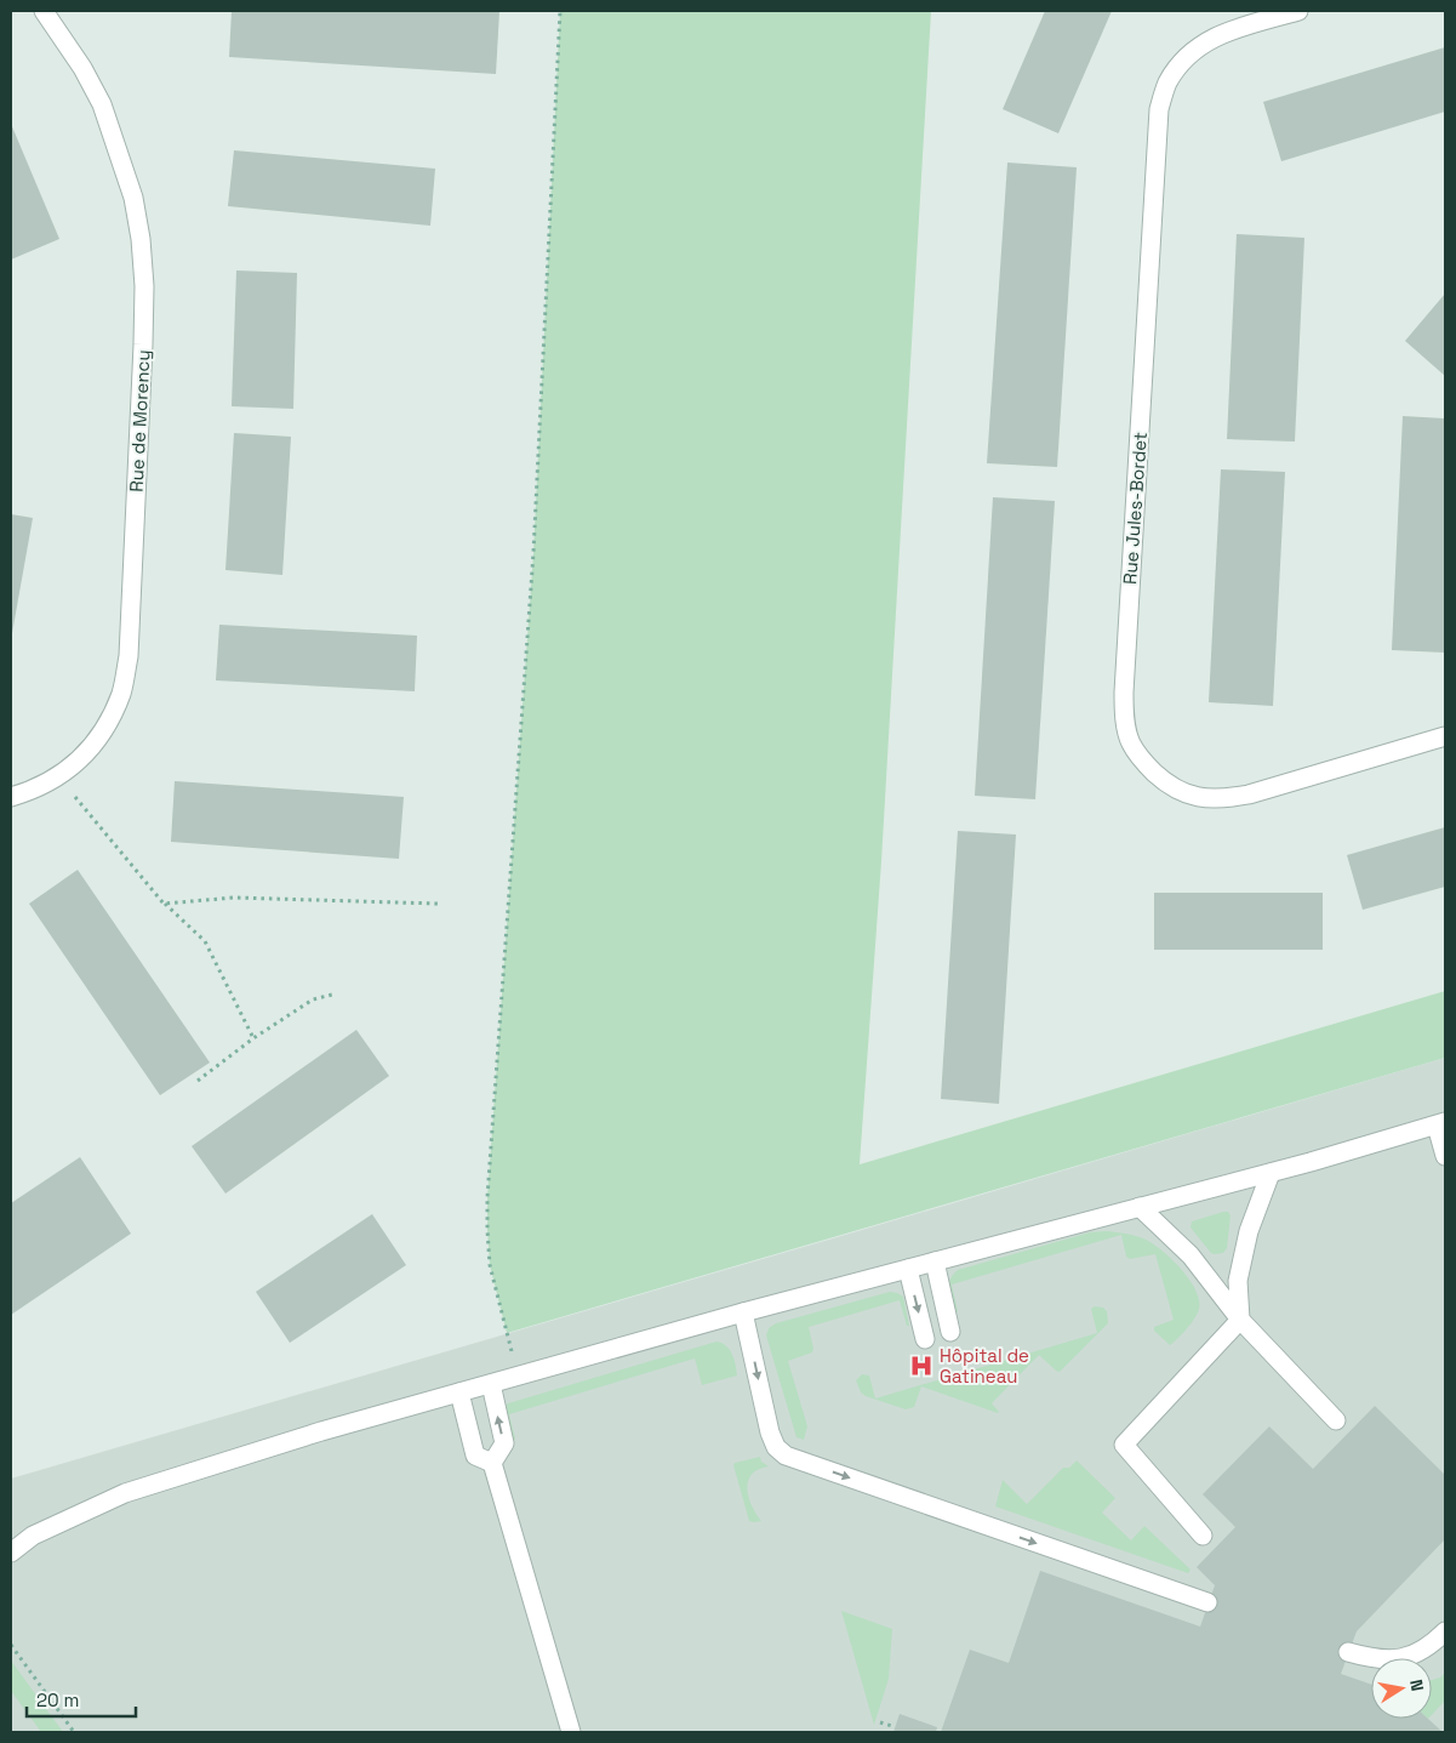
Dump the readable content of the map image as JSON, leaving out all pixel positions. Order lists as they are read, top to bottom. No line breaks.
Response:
{"streets":{"street":["Rue de Morency","Rue Jules-Bordet"]},"places":{"hospital":["Hôpital de Gatineau"]},"scale_bar":"20 m","north":"right"}
